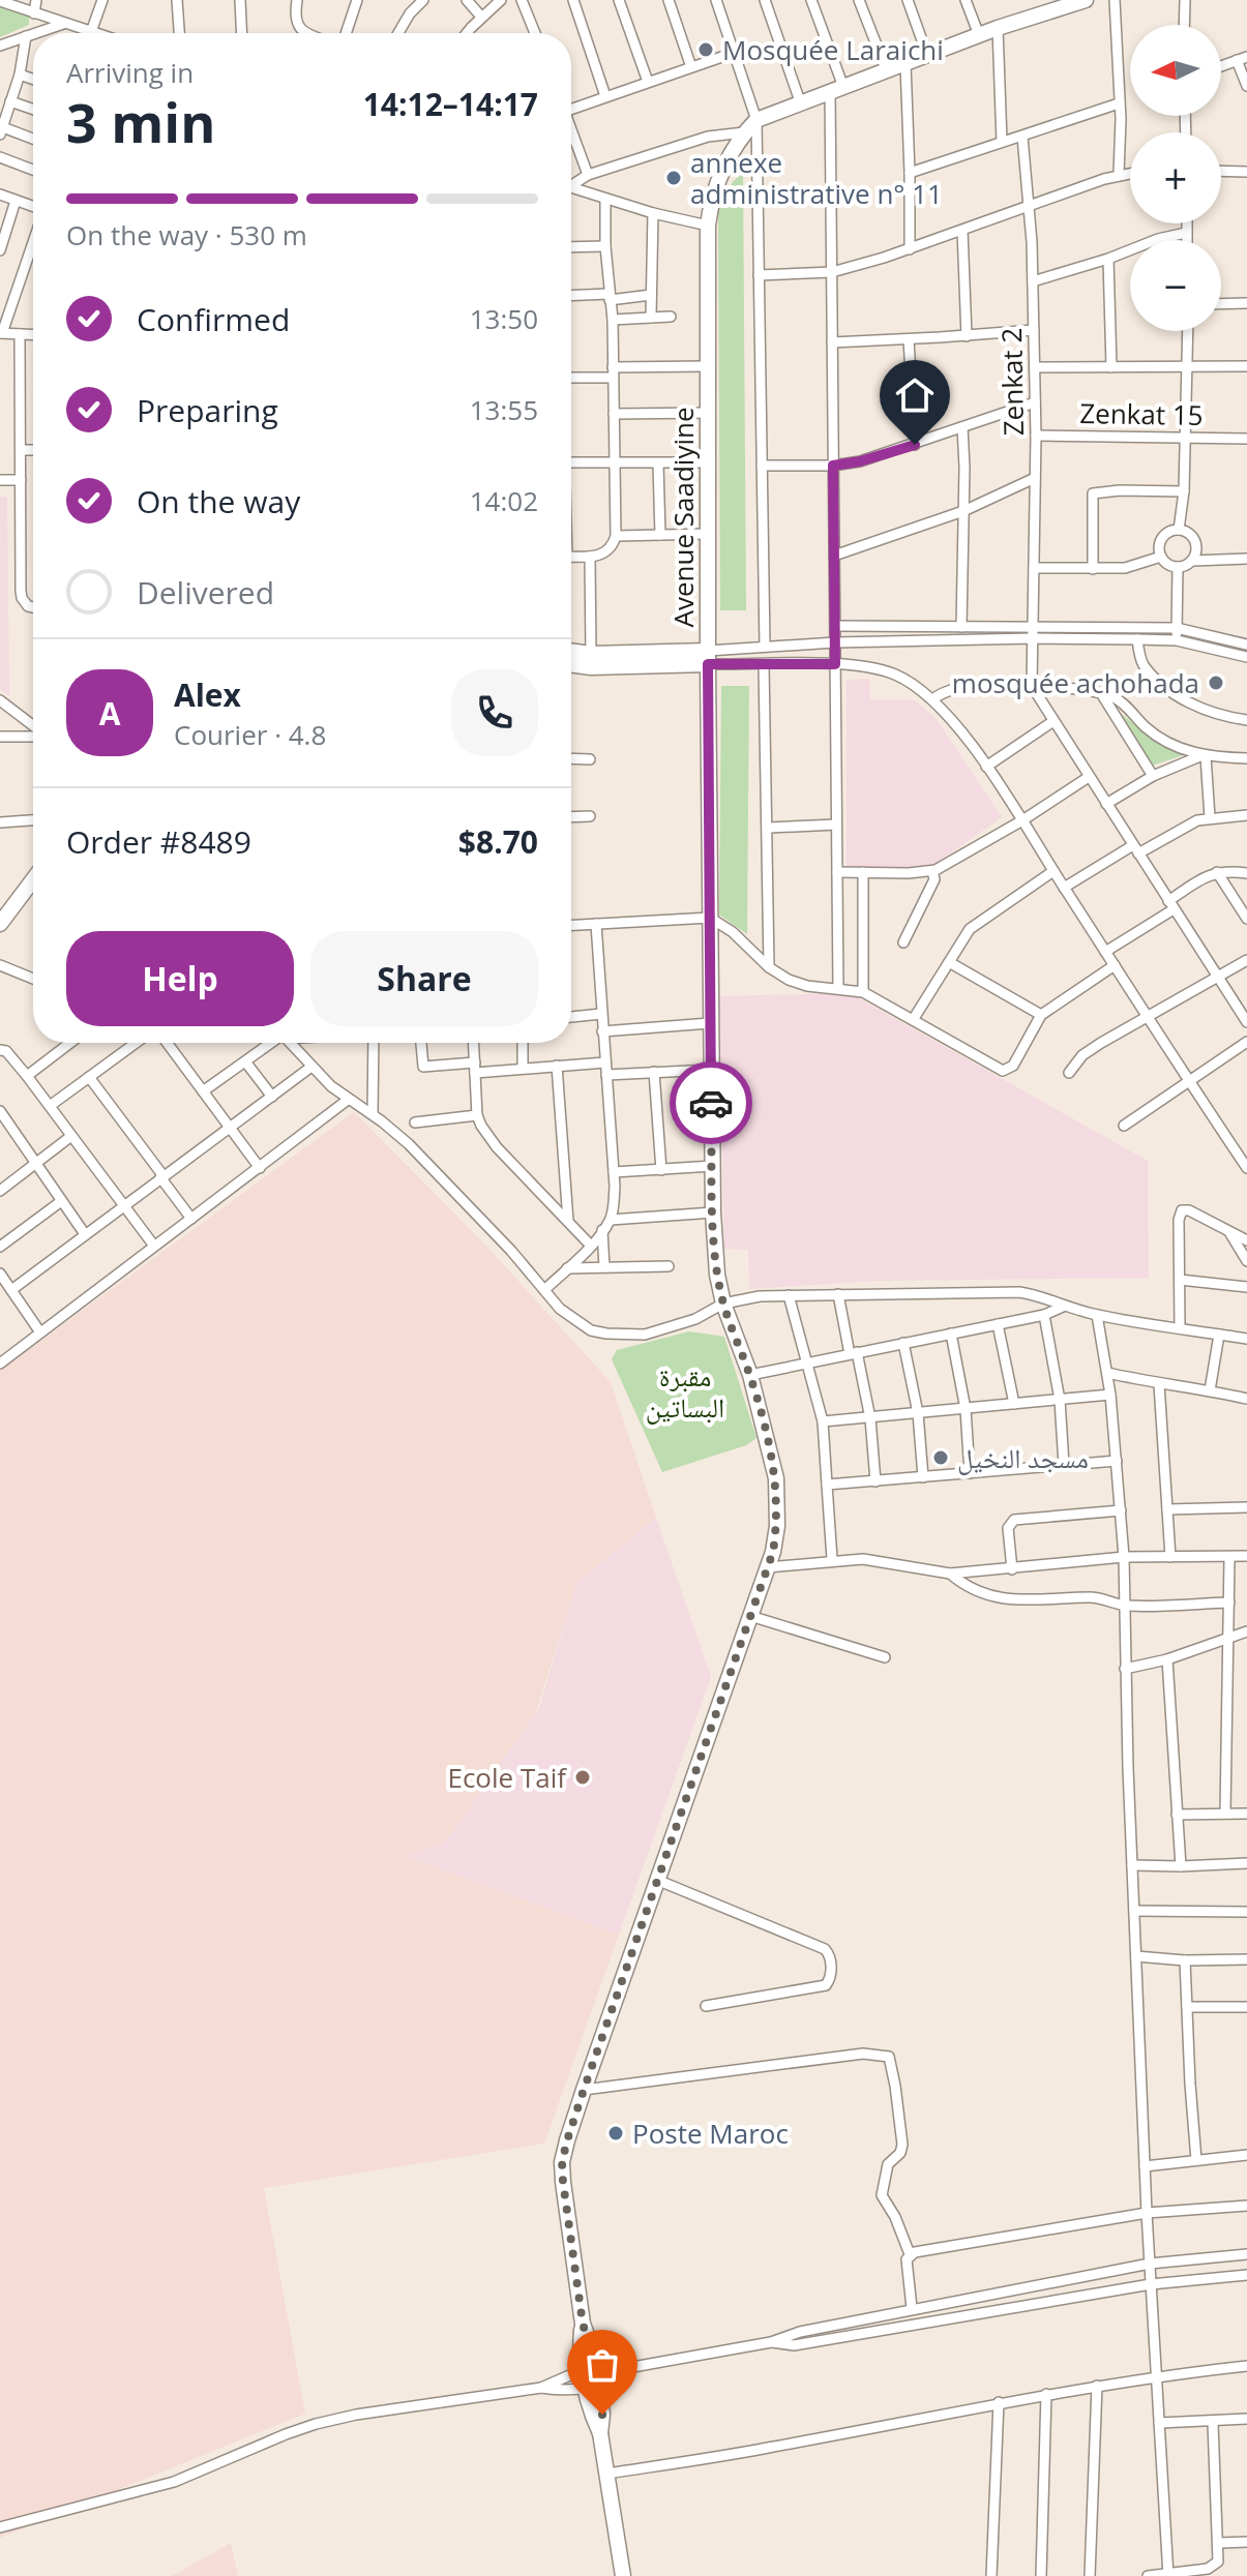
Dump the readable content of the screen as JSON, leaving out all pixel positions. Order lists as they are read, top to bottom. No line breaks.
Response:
{"streets":{"main road":["Avenue Saadiyine"],"street":["Zenkat 2","Zenkat 15"]},"crossings":[["Zenkat 2","Zenkat 15"]],"parks":["مقبرة البساتين"],"places":["Mosquée Laraichi","annexe administrative n° 11","mosquée achohada","مسجد النخيل","Ecole Taif","Poste Maroc"],"north":"left","page":{"map_buttons":["+","−"],"heading":["3 min","Arriving in","14:12–14:17"],"panel":["Alex","Courier · 4.8","Order #8489","$8.70"],"bar":"On the way · 530 m","list":[["Confirmed","13:50"],["Preparing","13:55"],["On the way","14:02"],"Delivered"],"round":"A","buttons":["Help","Share"]}}
